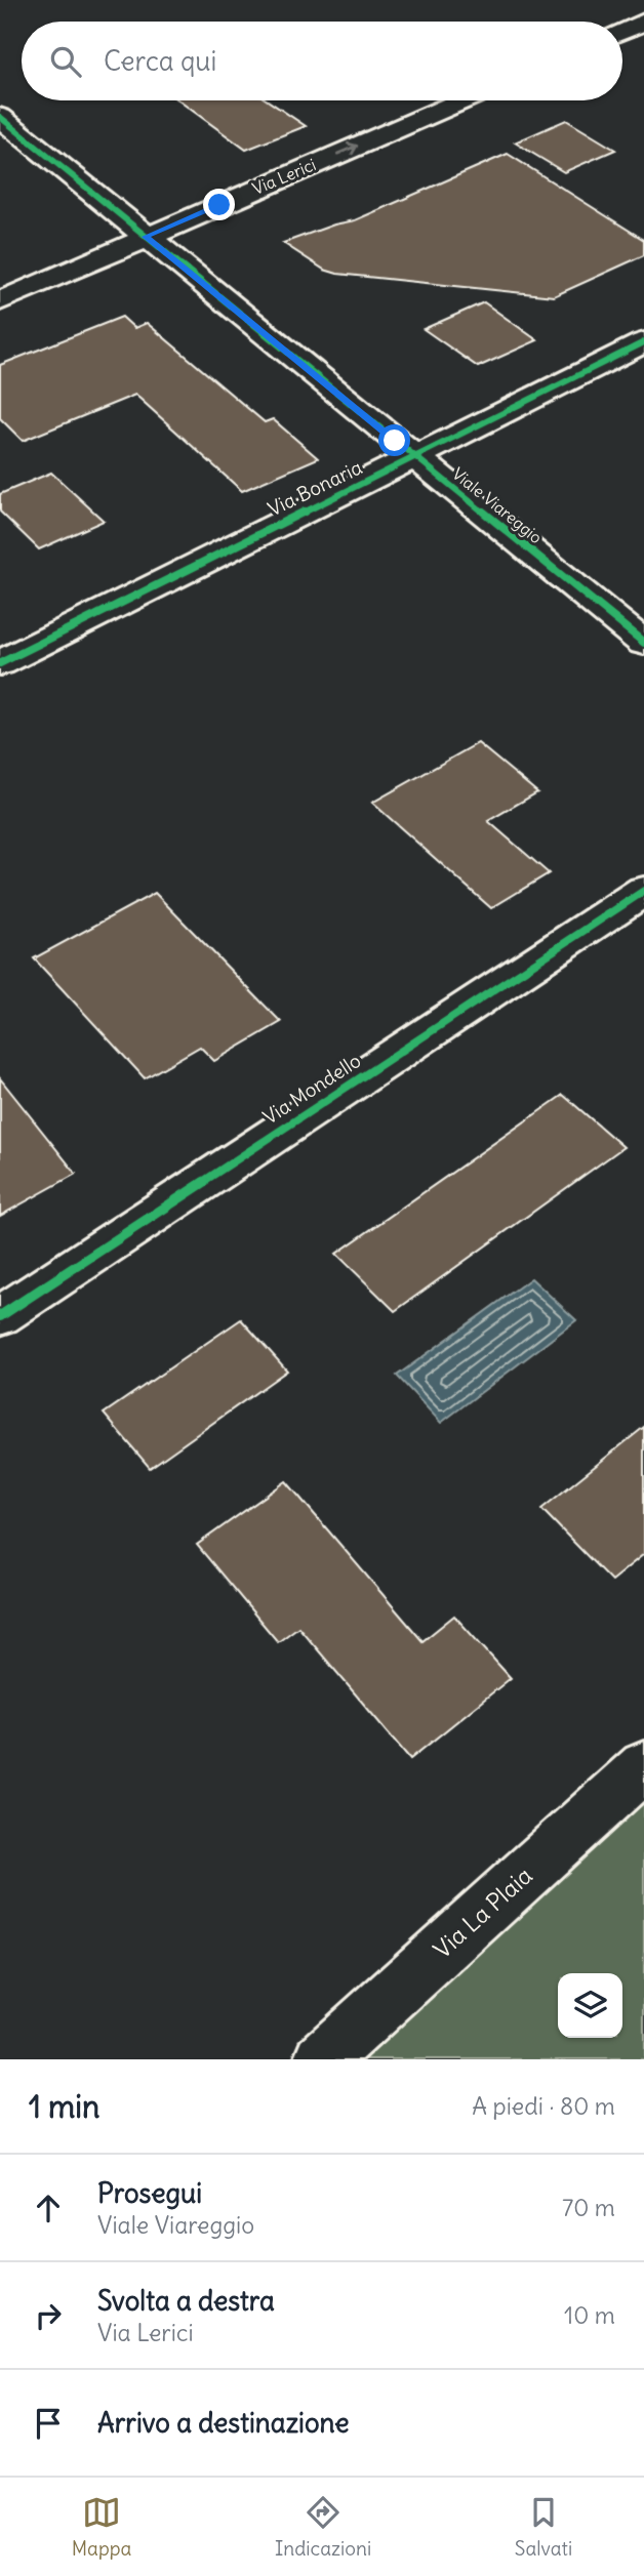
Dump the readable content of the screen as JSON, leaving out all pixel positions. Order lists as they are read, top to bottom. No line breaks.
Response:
{"streets":{"street":["Via Lerici","Via Bonaria","Viale Viareggio","Via Mondello","Via La Plaia"]},"crossings":[["Via Lerici","Viale Viareggio"],["Via Bonaria","Viale Viareggio"]],"one_way":["Via Lerici"],"page":{"search":"Cerca qui","heading":["1 min","A piedi · 80 m"],"list":[["Prosegui","Viale Viareggio","70 m"],["Svolta a destra","Via Lerici","10 m"],"Arrivo a destinazione"],"nav":["Mappa","Indicazioni","Salvati"]}}
